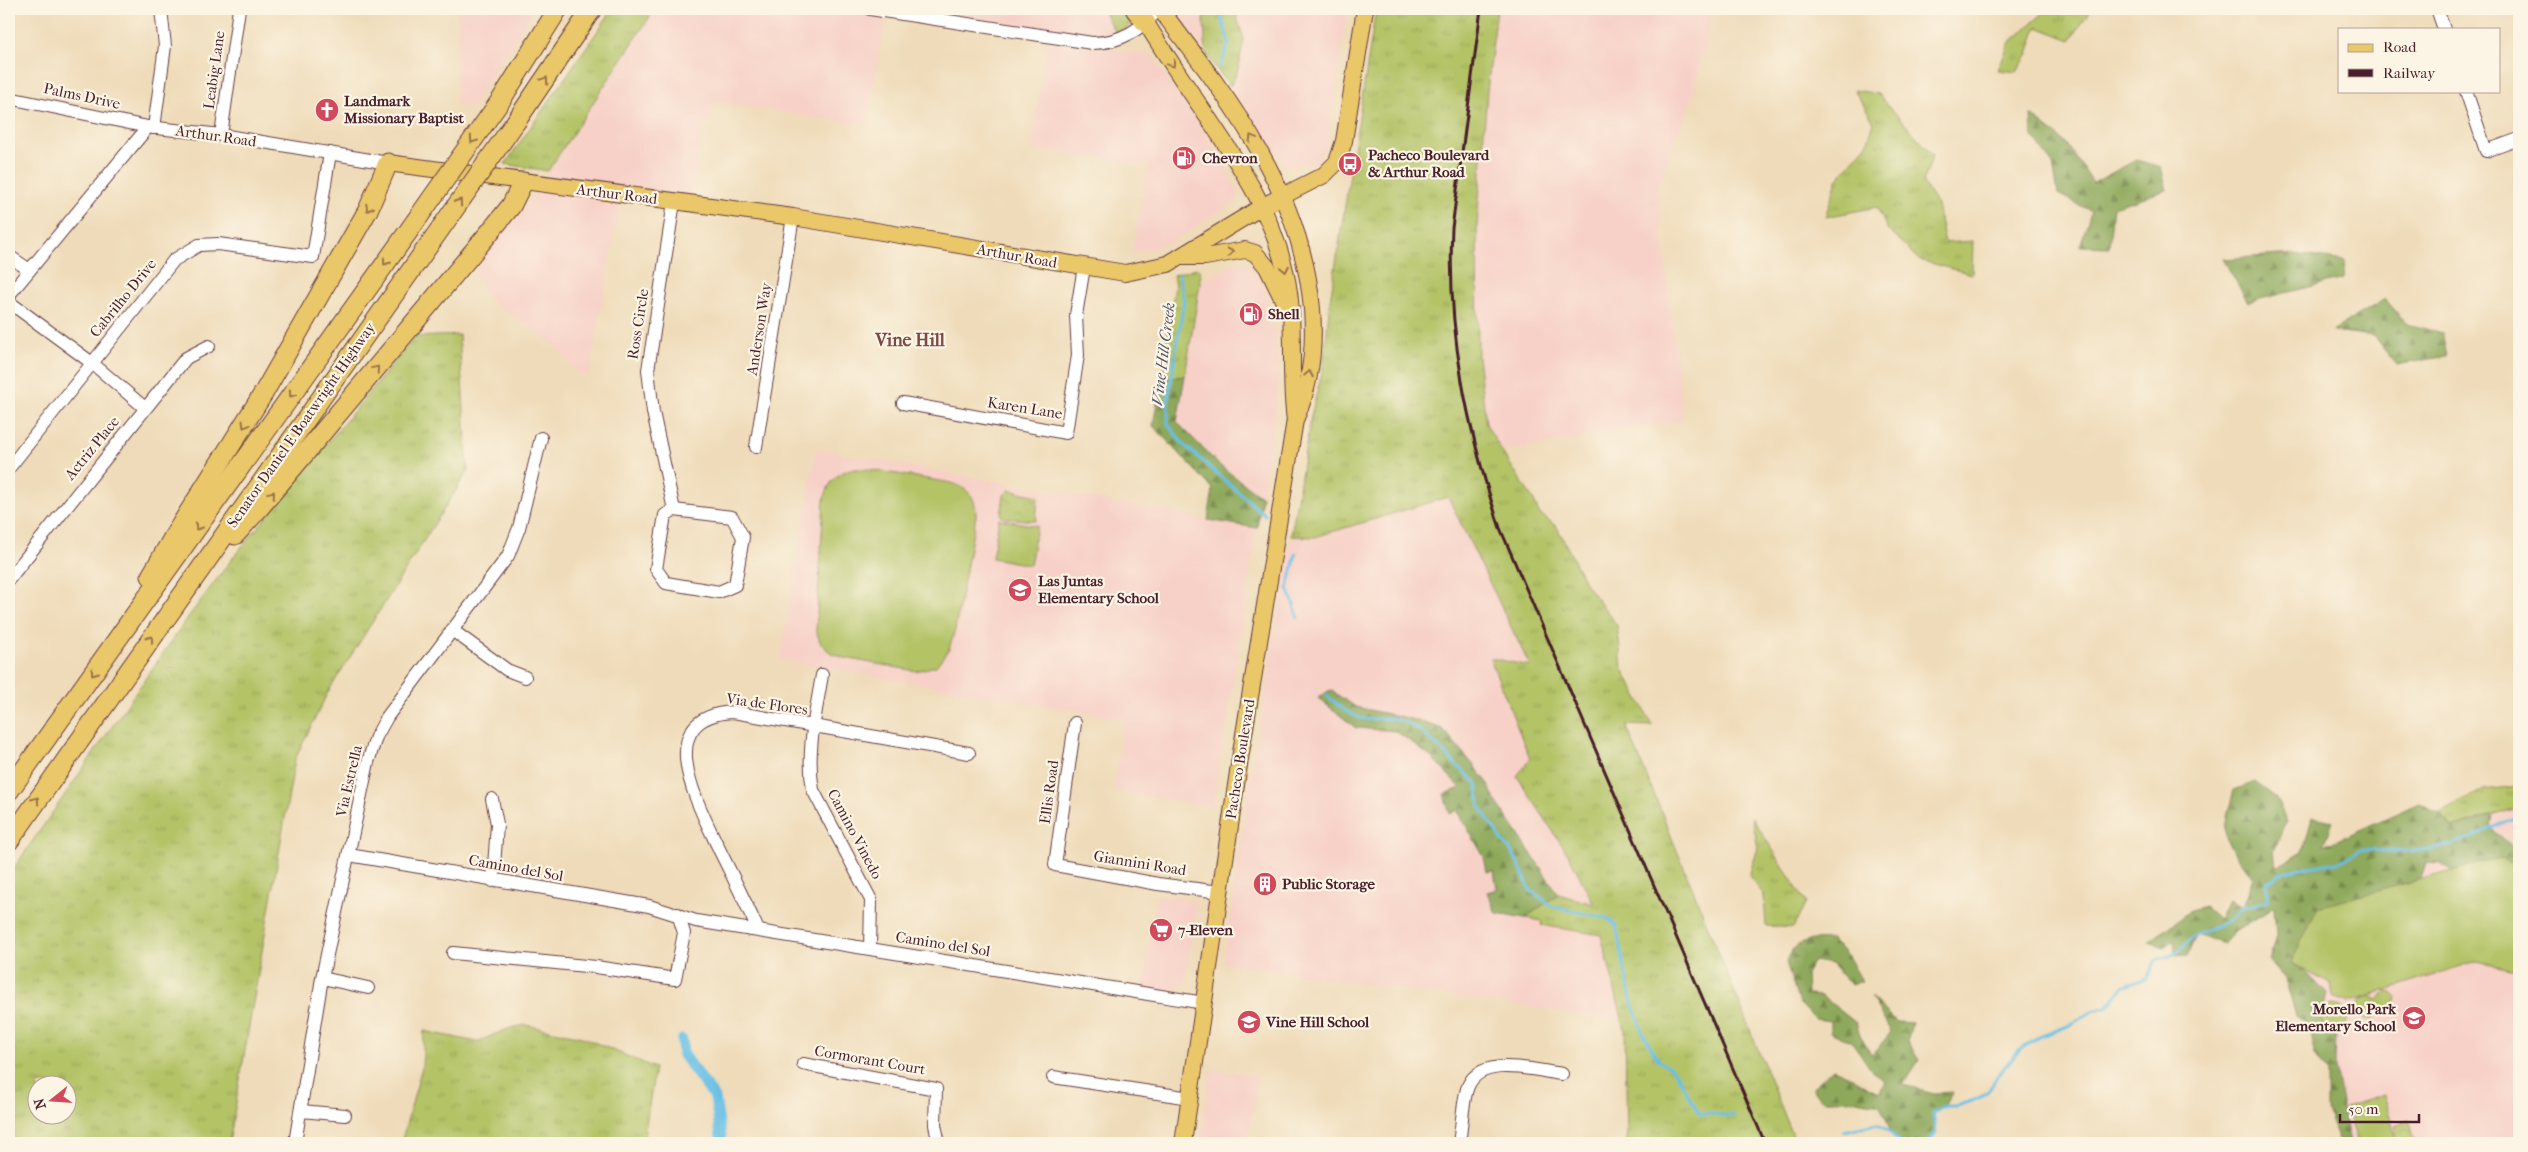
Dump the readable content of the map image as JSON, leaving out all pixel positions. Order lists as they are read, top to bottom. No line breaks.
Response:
{"streets":{"highway":["Senator Daniel E Boatwright Highway"],"main road":["Arthur Road","Pacheco Boulevard"],"street":["Leabig Lane","Palms Drive","Cabrilho Drive","Ross Circle","Anderson Way","Karen Lane","Actriz Place","Via de Flores","Via Estrella","Ellis Road","Camino Vinedo","Giannini Road","Camino del Sol","Cormorant Court"]},"crossings":[["Leabig Lane","Arthur Road"],["Palms Drive","Arthur Road"],["Arthur Road","Cabrilho Drive"],["Arthur Road","Ross Circle"],["Arthur Road","Anderson Way"],["Arthur Road","Karen Lane"],["Arthur Road","Pacheco Boulevard"],["Via de Flores","Camino Vinedo"],["Via de Flores","Camino del Sol"],["Pacheco Boulevard","Giannini Road"],["Pacheco Boulevard","Camino del Sol"],["Via Estrella","Camino del Sol"],["Ellis Road","Giannini Road"],["Camino Vinedo","Camino del Sol"]],"districts":["Vine Hill"],"water":["Vine Hill Creek"],"places":{"church":["Landmark Missionary Baptist"],"fuel station":["Chevron","Shell"],"bus stop":["Pacheco Boulevard & Arthur Road"],"school or university":["Las Juntas Elementary School","Morello Park Elementary School","Vine Hill School"],"building":["Public Storage"],"supermarket":["7-Eleven"]},"legend":["Road","Railway"],"scale_bar":"50 m","north":"left"}
